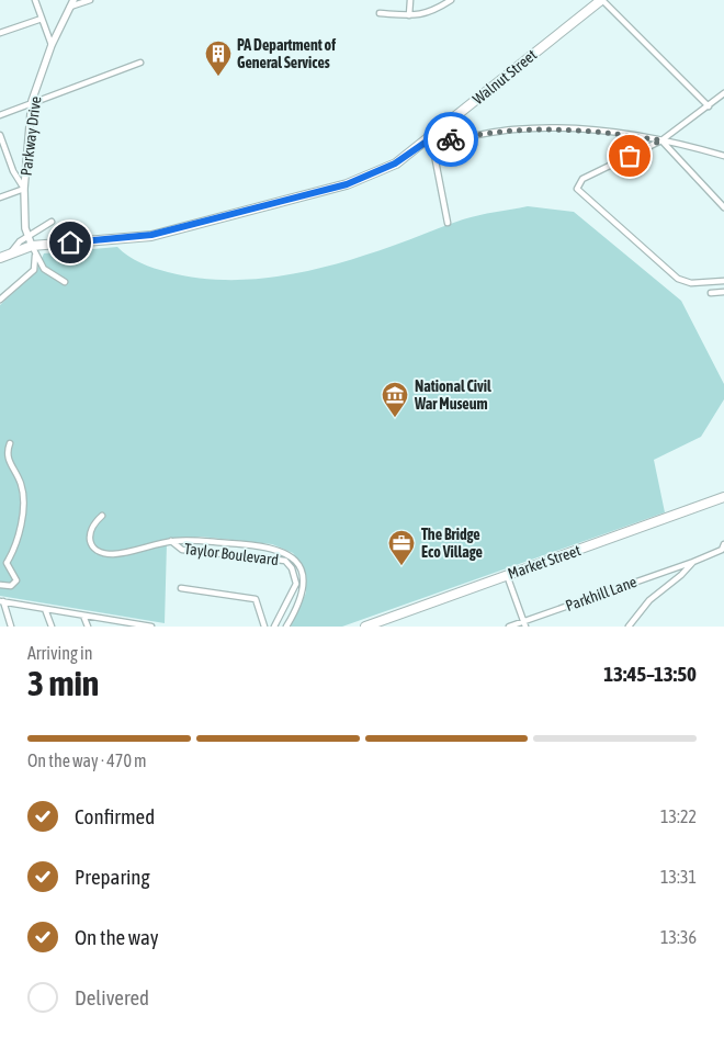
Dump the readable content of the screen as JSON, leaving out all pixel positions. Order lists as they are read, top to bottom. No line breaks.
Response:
{"streets":{"main road":["Walnut Street","Market Street"],"street":["Parkway Drive","Taylor Boulevard","Parkhill Lane"]},"crossings":[["Walnut Street","Parkway Drive"]],"places":{"building":["PA Department of General Services"],"museum":["National Civil War Museum"],"office":["The Bridge Eco Village"]},"page":{"heading":["3 min","Arriving in","13:45–13:50"],"bar":"On the way · 470 m","list":[["Confirmed","13:22"],["Preparing","13:31"],["On the way","13:36"],"Delivered"]}}
